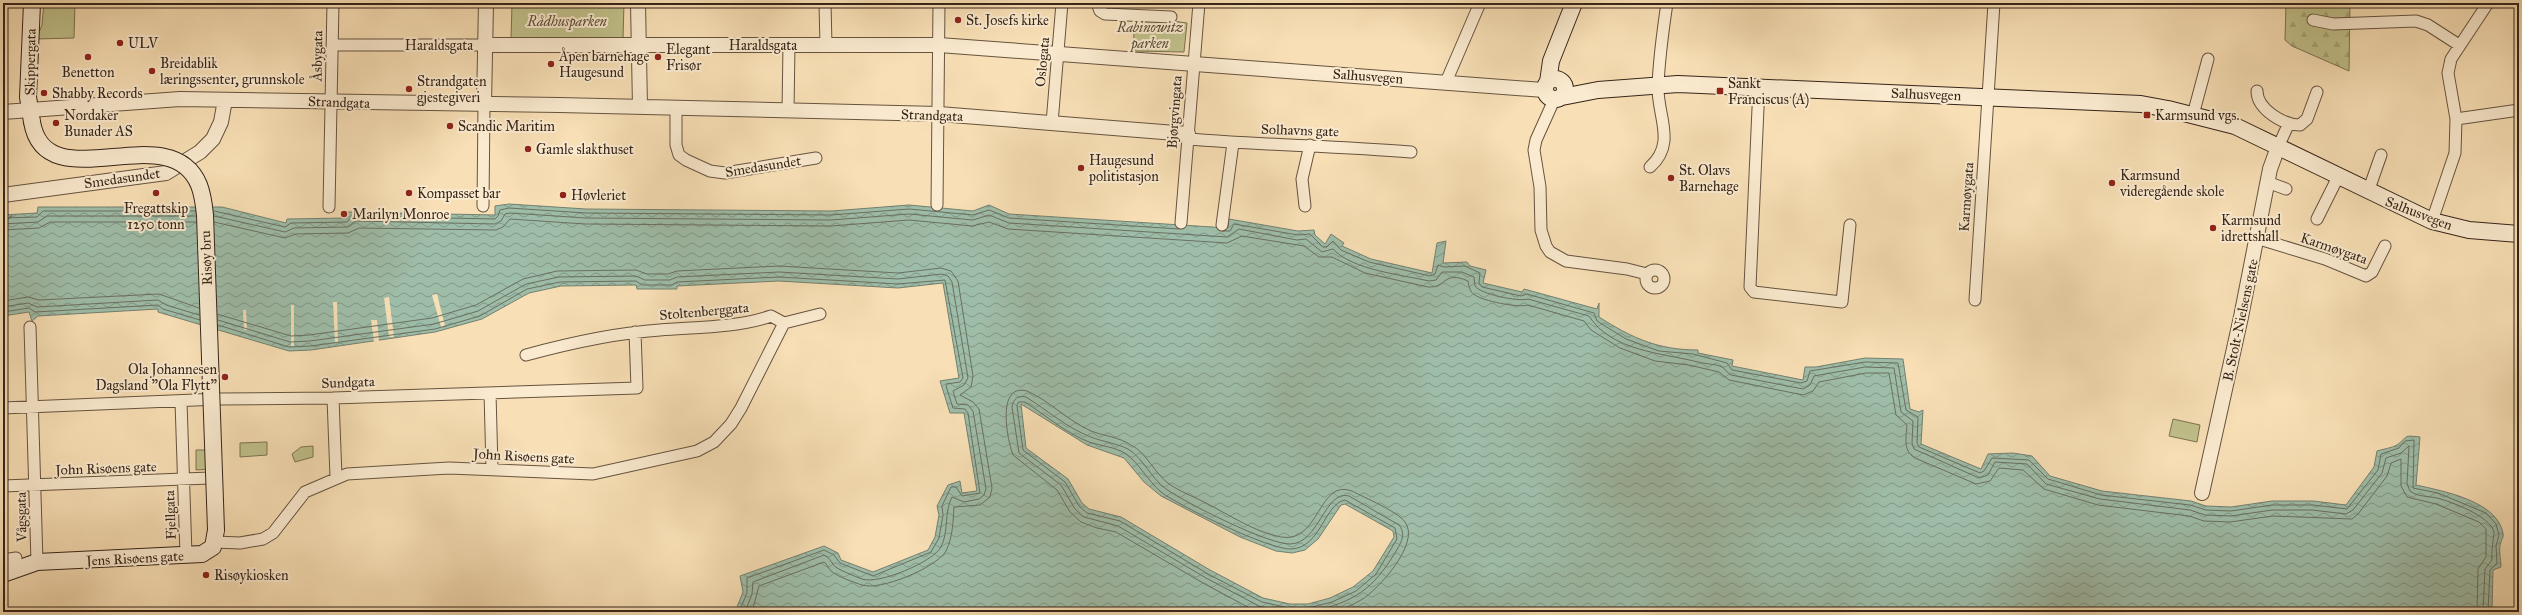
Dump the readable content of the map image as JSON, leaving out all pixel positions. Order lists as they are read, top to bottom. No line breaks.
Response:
{"streets":{"main road":["Skippergata","Salhusvegen","Risøy bru","Jens Risøens gate"],"street":["Haraldsgata","Åsbygata","Oslogata","Strandgata","Bjørgvingata","Solhavns gate","Smedasundet","Karmøygata","Stoltenberggata","B. Stolt-Nielsens gate","Sundgata","John Risøens gate","Fjellgata","Vågsgata"]},"crossings":[["Haraldsgata","Åsbygata"],["Haraldsgata","Oslogata"],["Haraldsgata","Salhusvegen"],["Haraldsgata","Bjørgvingata"],["Åsbygata","Strandgata"],["Skippergata","Strandgata"],["Skippergata","Risøy bru"],["Oslogata","Strandgata"],["Salhusvegen","Bjørgvingata"],["Salhusvegen","Karmøygata"],["Salhusvegen","B. Stolt-Nielsens gate"],["Strandgata","Bjørgvingata"],["Strandgata","Solhavns gate"],["Strandgata","Smedasundet"],["Strandgata","Risøy bru"],["Bjørgvingata","Solhavns gate"],["Karmøygata","B. Stolt-Nielsens gate"],["Risøy bru","John Risøens gate"],["Risøy bru","Jens Risøens gate"],["Stoltenberggata","Sundgata"],["Stoltenberggata","John Risøens gate"],["Sundgata","Fjellgata"],["Sundgata","Vågsgata"],["John Risøens gate","Fjellgata"],["John Risøens gate","Vågsgata"],["John Risøens gate","Jens Risøens gate"],["Fjellgata","Jens Risøens gate"],["Vågsgata","Jens Risøens gate"]],"parks":["Rådhusparken","Rabinowitz parken"],"places":{"other":["St. Josefs kirke","ULV","Benetton","Elegant Frisør","Åpen barnehage Haugesund","Breidablik læringssenter, grunnskole","Strandgaten gjestegiveri","Shabby Records","Nordaker Bunader AS","Scandic Maritim","Gamle slakthuset","Haugesund politistasjon","St. Olavs Barnehage","Karmsund videregående skole","Fregattskip 1250 tonn","Kompasset bar","Høvleriet","Marilyn Monroe","Karmsund idrettshall","Ola Johannesen Dagsland \"Ola Flytt\"","Risøykiosken"],"transit":["Sankt Franciscus (A)","Karmsund vgs."]}}
